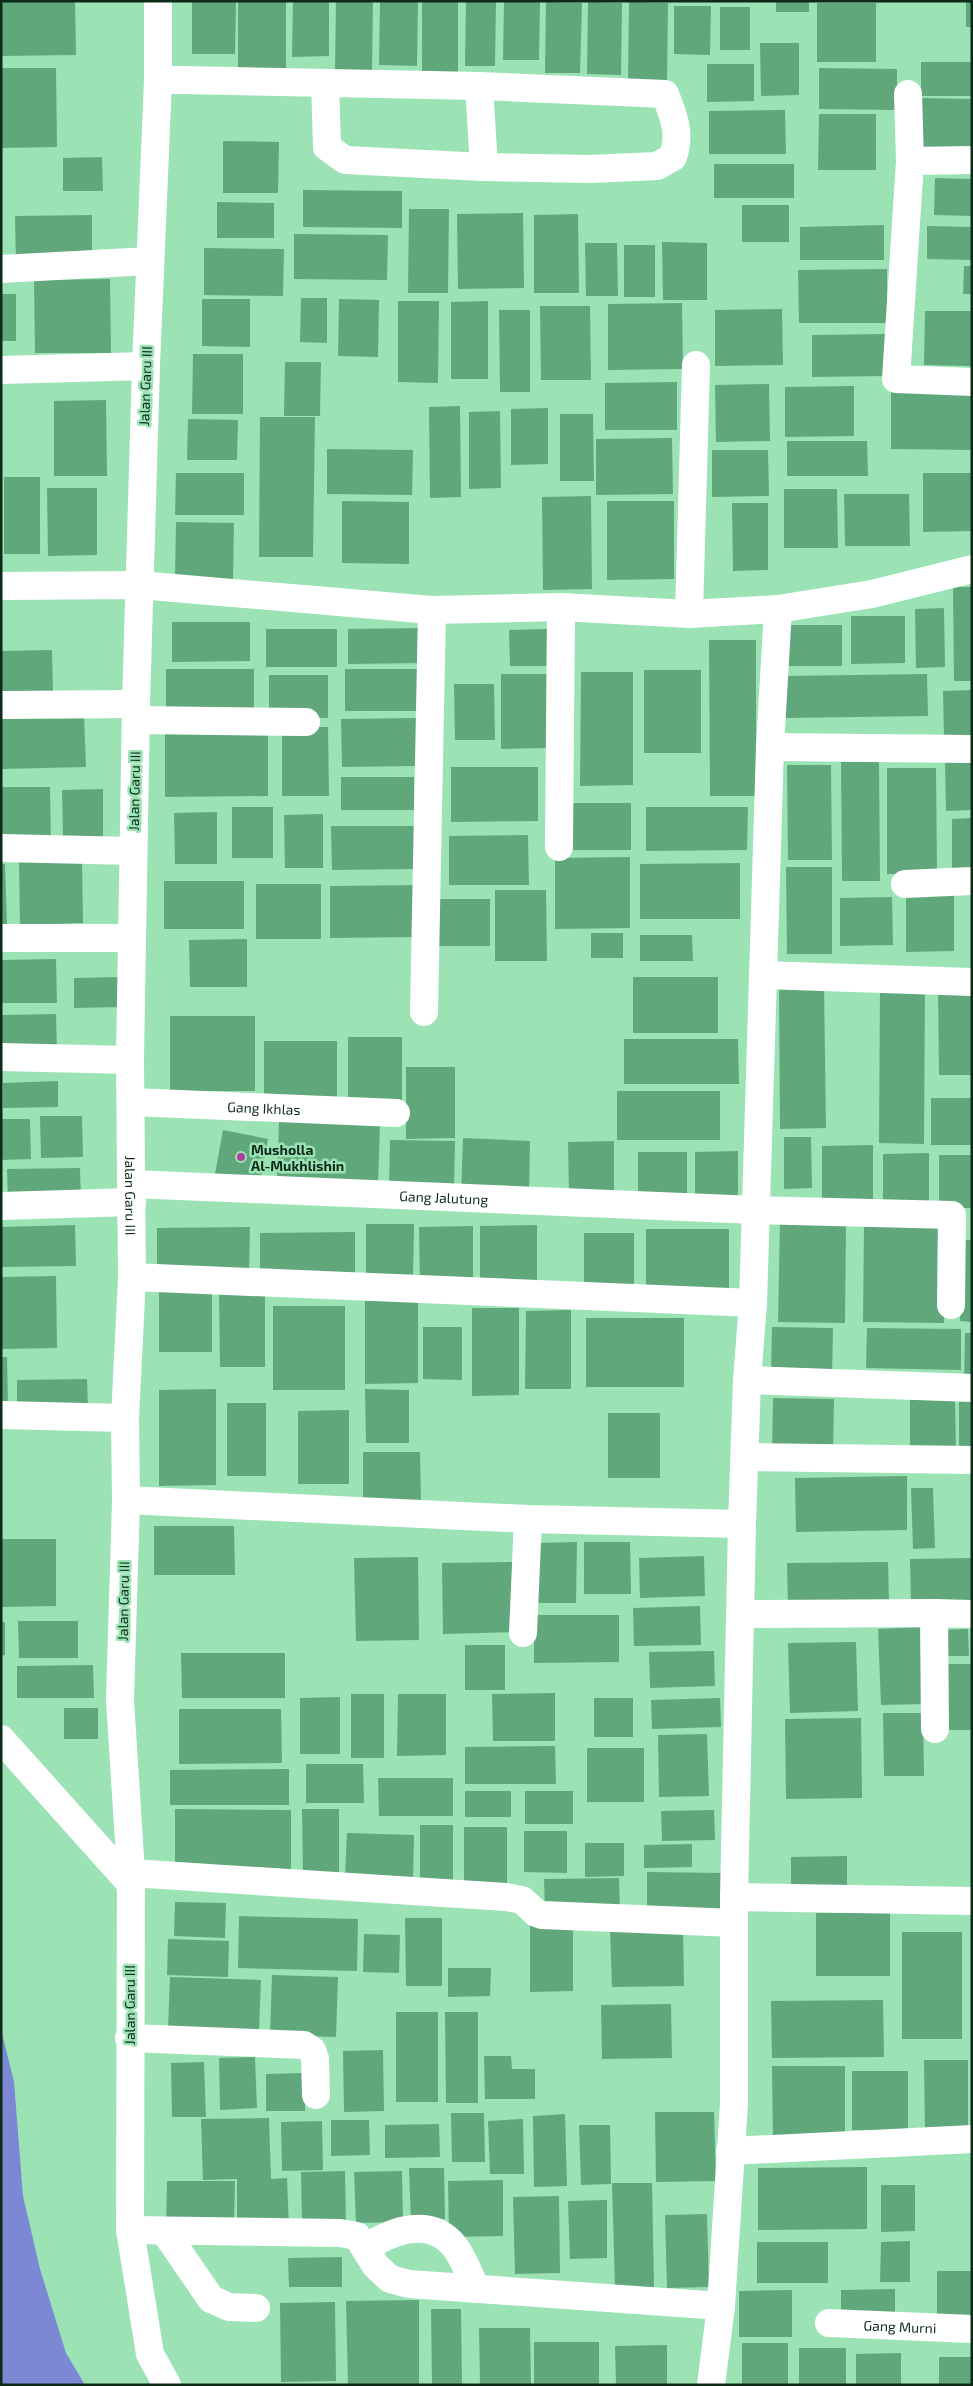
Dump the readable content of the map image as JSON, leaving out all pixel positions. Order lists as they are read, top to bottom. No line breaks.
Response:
{"streets":{"street":["Jalan Garu III","Gang Ikhlas","Gang Jalutung","Gang Murni"]},"crossings":[["Jalan Garu III","Gang Ikhlas"],["Jalan Garu III","Gang Jalutung"]],"places":["Musholla Al-Mukhlishin"]}
